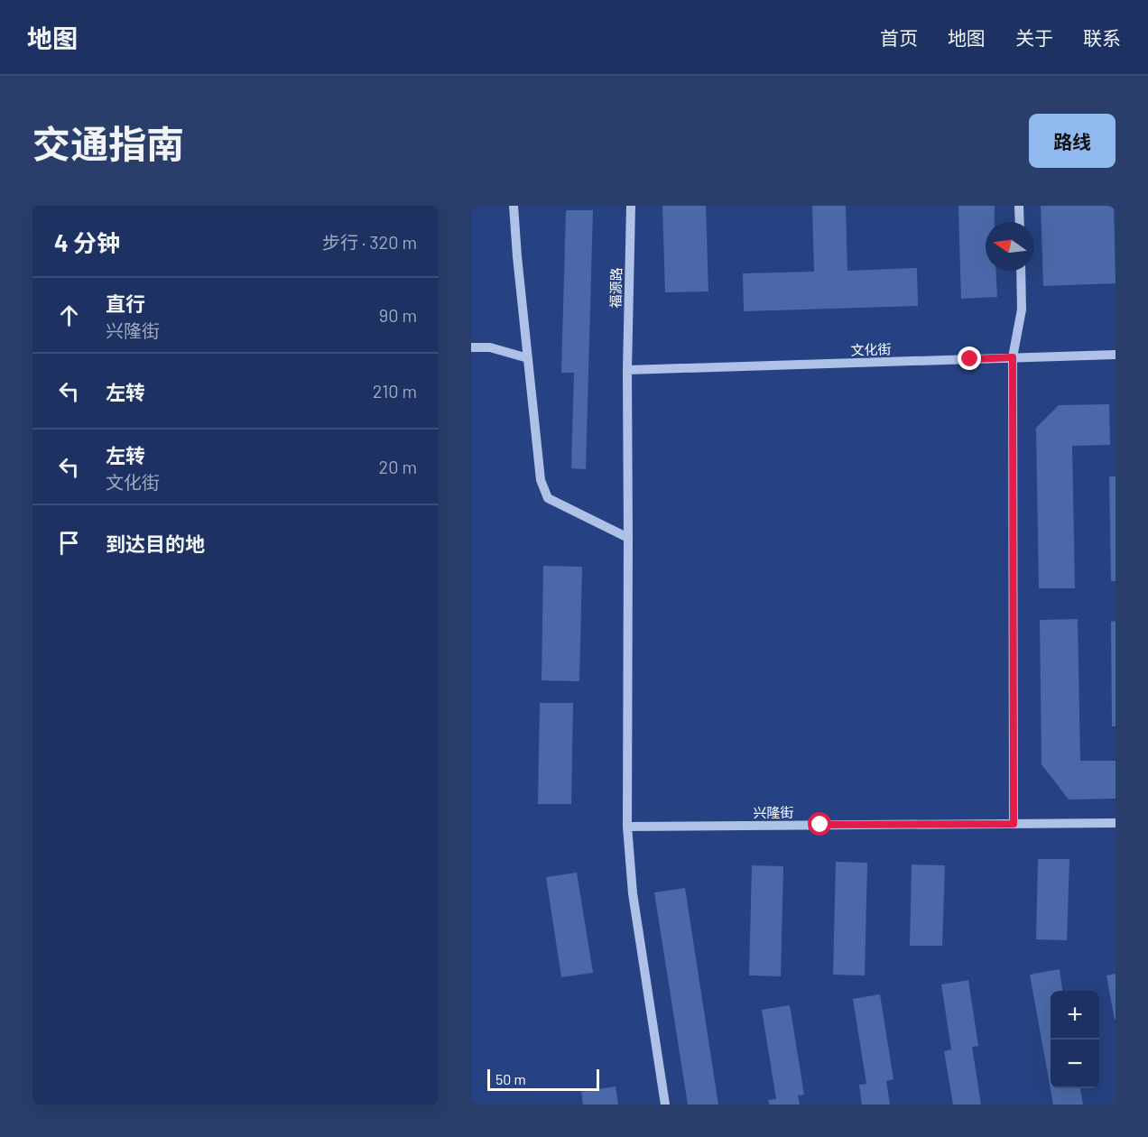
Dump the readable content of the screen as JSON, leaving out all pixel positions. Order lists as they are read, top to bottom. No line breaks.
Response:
{"streets":{"street":["福源路","文化街","兴隆街"]},"crossings":[["福源路","文化街"],["福源路","兴隆街"]],"scale_bar":"50 m","north":"left","page":{"header":"地图","nav":["首页","地图","关于","联系"],"title":"交通指南","buttons":"路线","heading":["4 分钟","步行 · 320 m"],"list":[["直行","兴隆街","90 m"],["左转","210 m"],["左转","文化街","20 m"],"到达目的地"],"map_buttons":["+","−"],"scale":"50 m"}}
